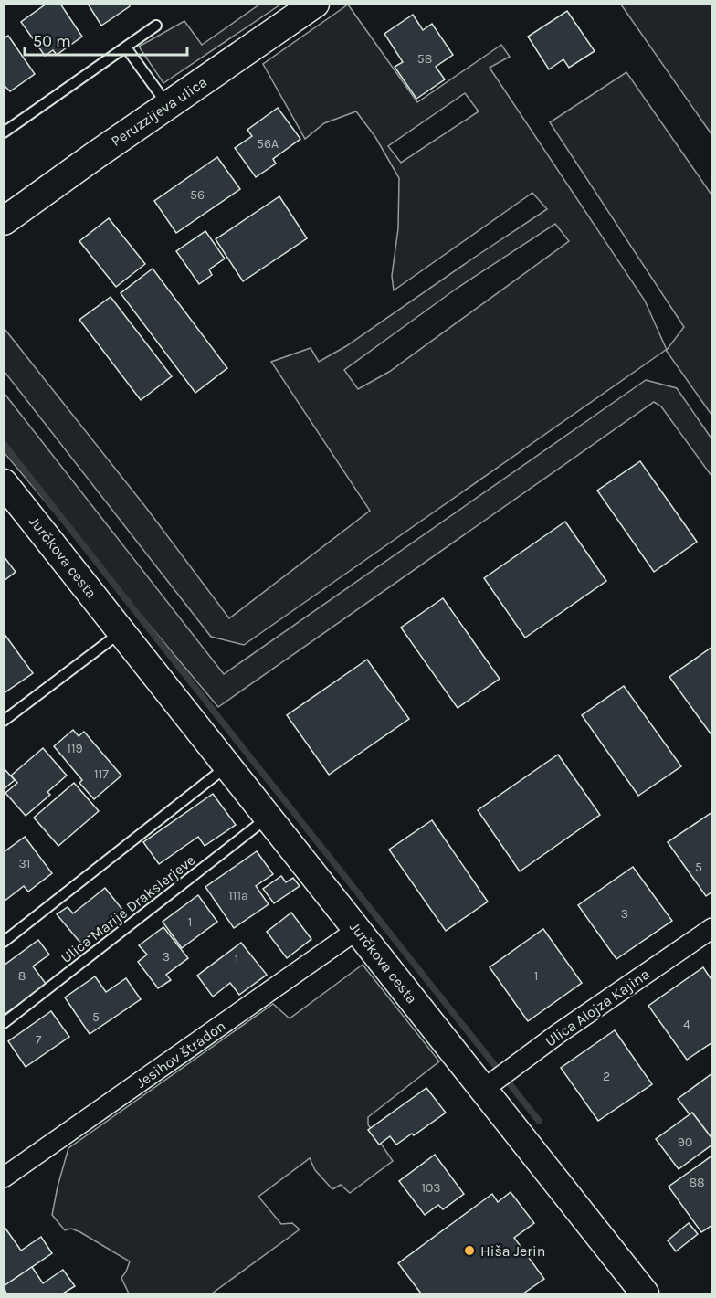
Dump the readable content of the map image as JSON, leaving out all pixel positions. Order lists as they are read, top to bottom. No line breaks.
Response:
{"streets":{"main road":["Peruzzijeva ulica","Jurčkova cesta"],"street":["Ulica Alojza Kajina","Jesihov štradon"],"lane":["Ulica Marije Drakslerjeve"]},"crossings":[["Jurčkova cesta","Ulica Marije Drakslerjeve"],["Jurčkova cesta","Ulica Alojza Kajina"],["Jurčkova cesta","Jesihov štradon"]],"places":["Hiša Jerin"],"house_numbers":["58","56A","56","119","117","31","5","111a","3","1","3","1","8","1","5","4","7","2","90","88","103"],"scale_bar":"50 m"}
